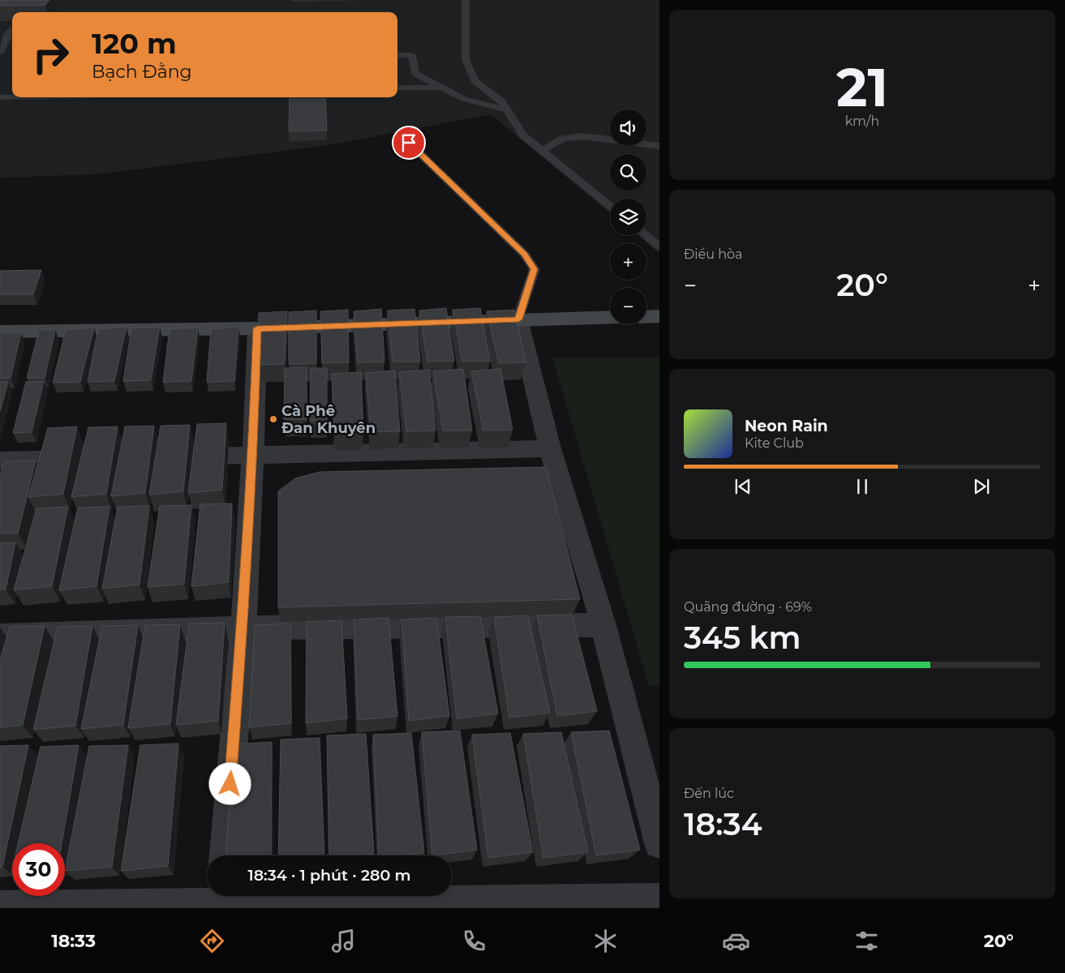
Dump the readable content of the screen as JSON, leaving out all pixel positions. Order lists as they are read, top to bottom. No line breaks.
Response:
{"places":["Cà Phê Đan Khuyên"],"page":{"tile":[["21","km/h"],"Điều hòa",["Quãng đường · 69%","345 km"],["Đến lúc","18:34"]],"turn":["120 m","Bạch Đằng"],"map_buttons":["+","−"],"heat":["−","20°","+"],"song":["Neon Rain","Kite Club"],"limit":"30","trip":"18:34 · 1 phút · 280 m","tabs":["18:33","20°"]}}
